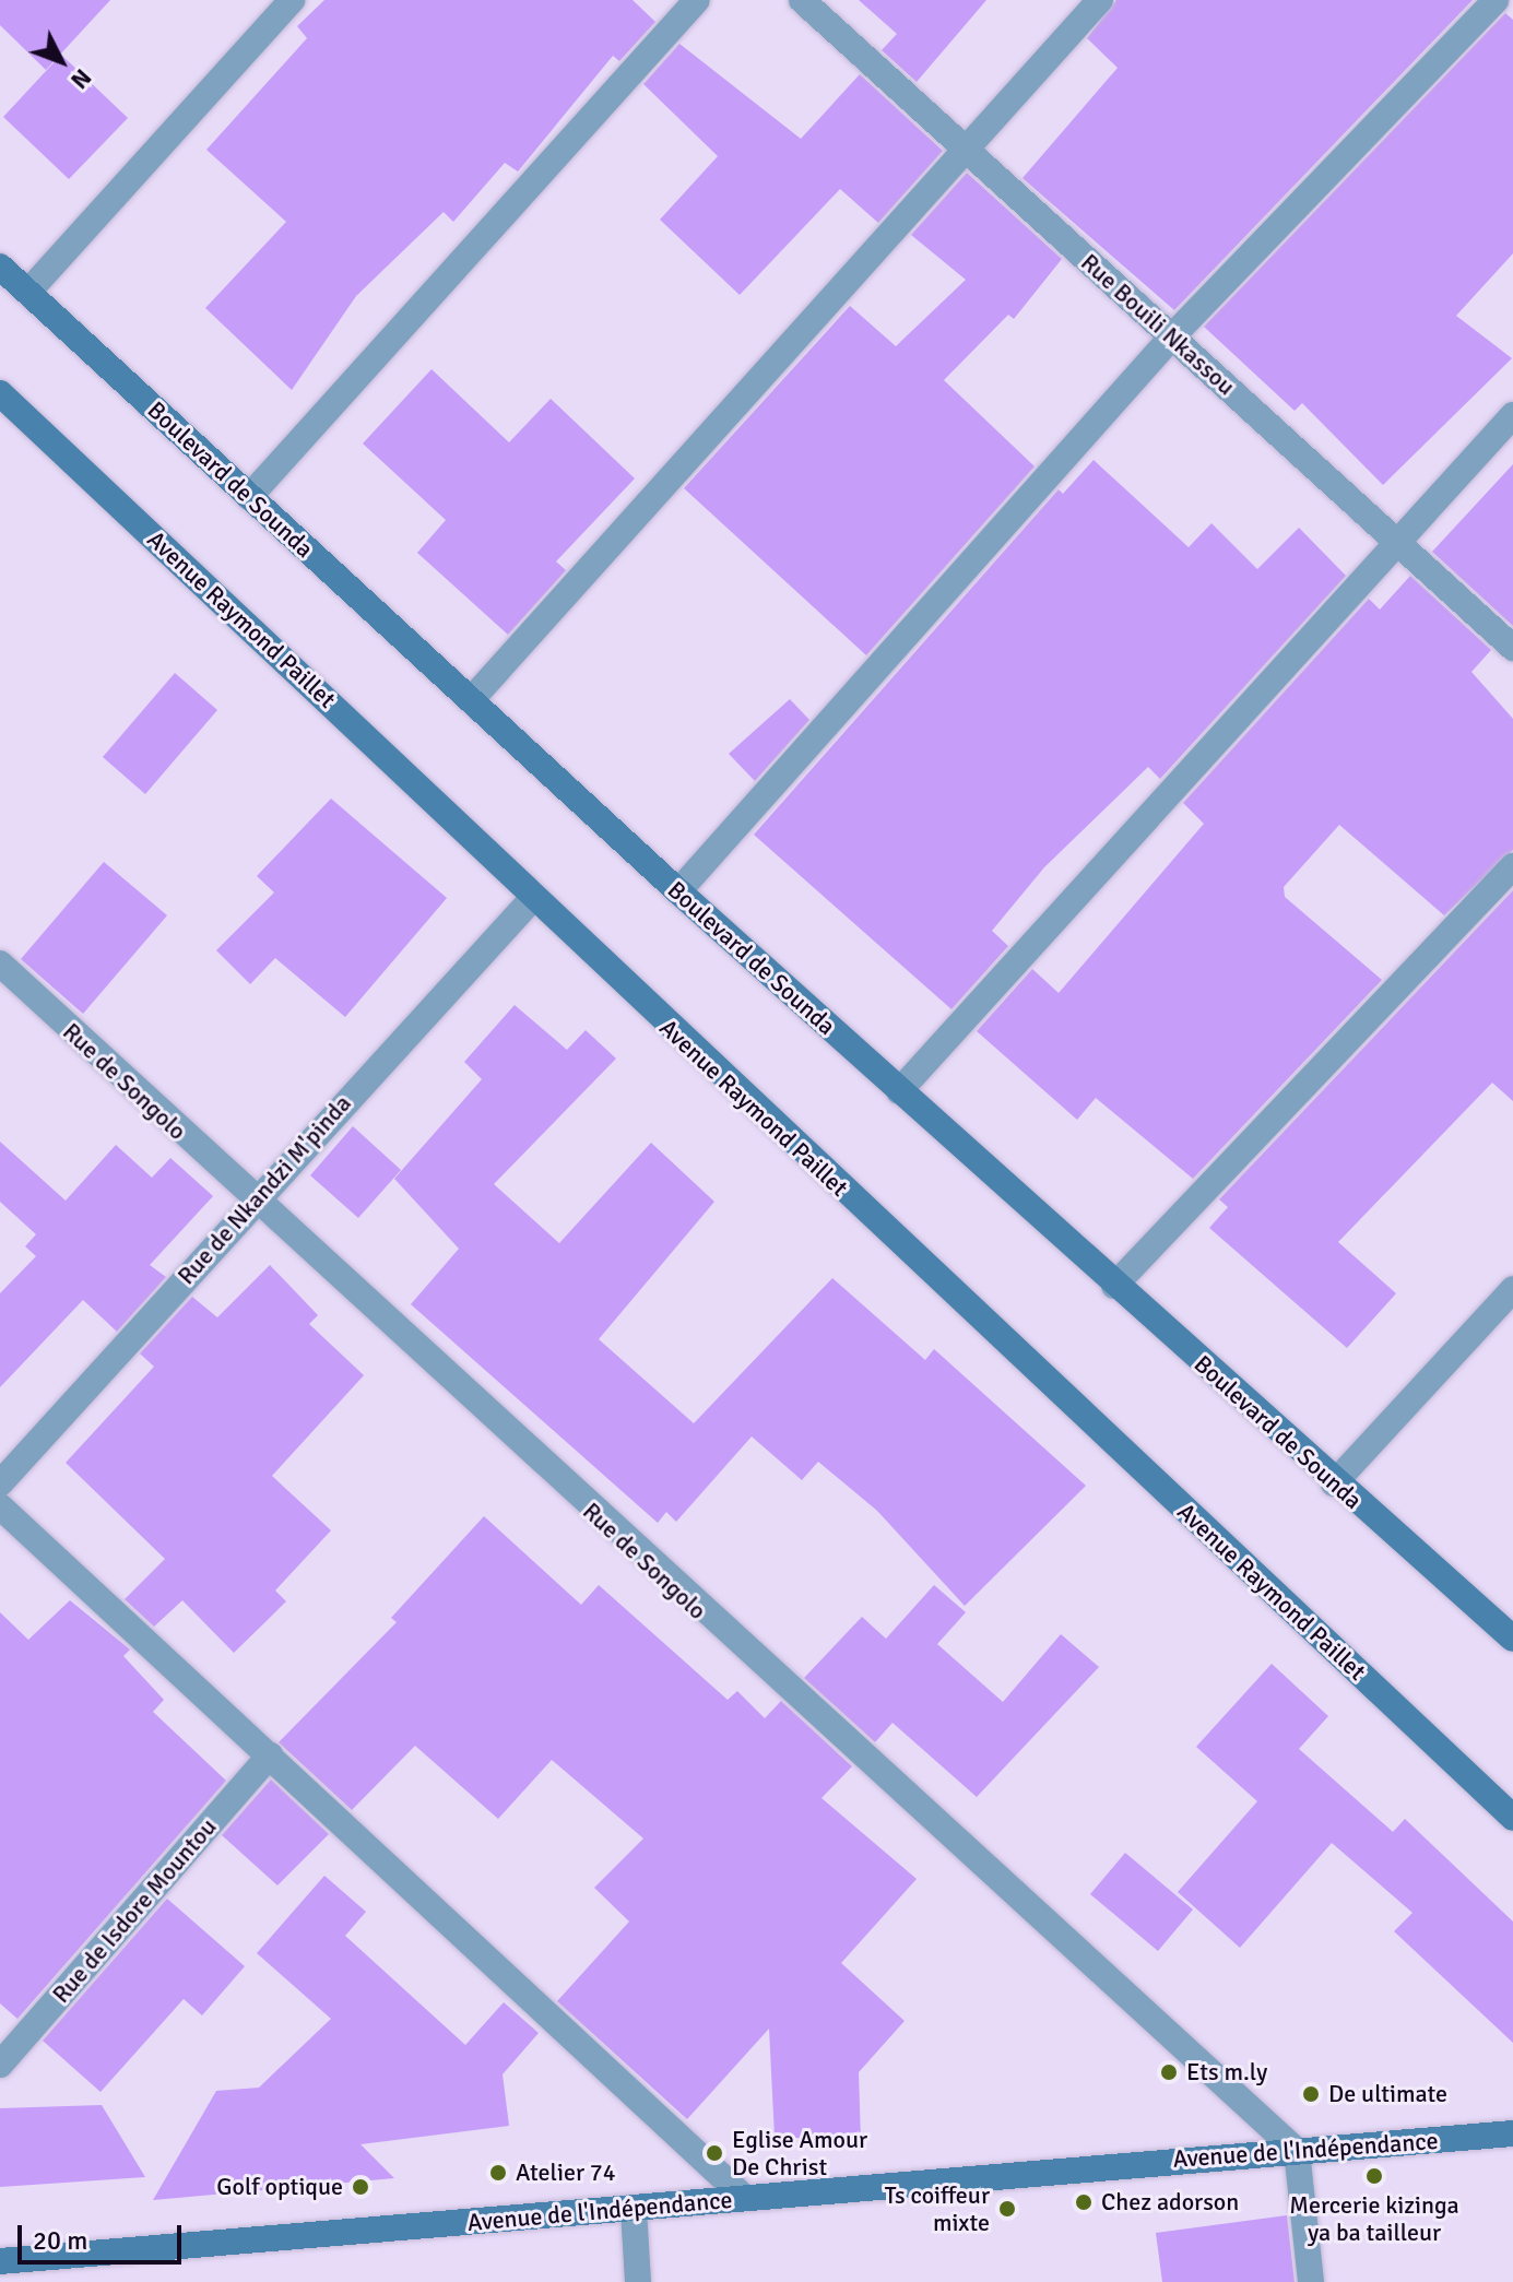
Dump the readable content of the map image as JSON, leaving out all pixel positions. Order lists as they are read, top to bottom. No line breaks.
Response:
{"streets":{"main road":["Boulevard de Sounda","Avenue Raymond Paillet","Avenue de l'Indépendance"],"street":["Rue Bouili Nkassou","Rue de Songolo","Rue de Nkandzi M'pinda","Rue de Isdore Mountou"]},"crossings":[["Avenue Raymond Paillet","Rue de Nkandzi M'pinda"],["Rue de Songolo","Rue de Nkandzi M'pinda"],["Rue de Songolo","Avenue de l'Indépendance"]],"places":["Ets m.ly","De ultimate","Eglise Amour De Christ","Atelier 74","Mercerie kizinga ya ba tailleur","Golf optique","Chez adorson","Ts coiffeur mixte"],"scale_bar":"20 m","north":"bottom right"}
